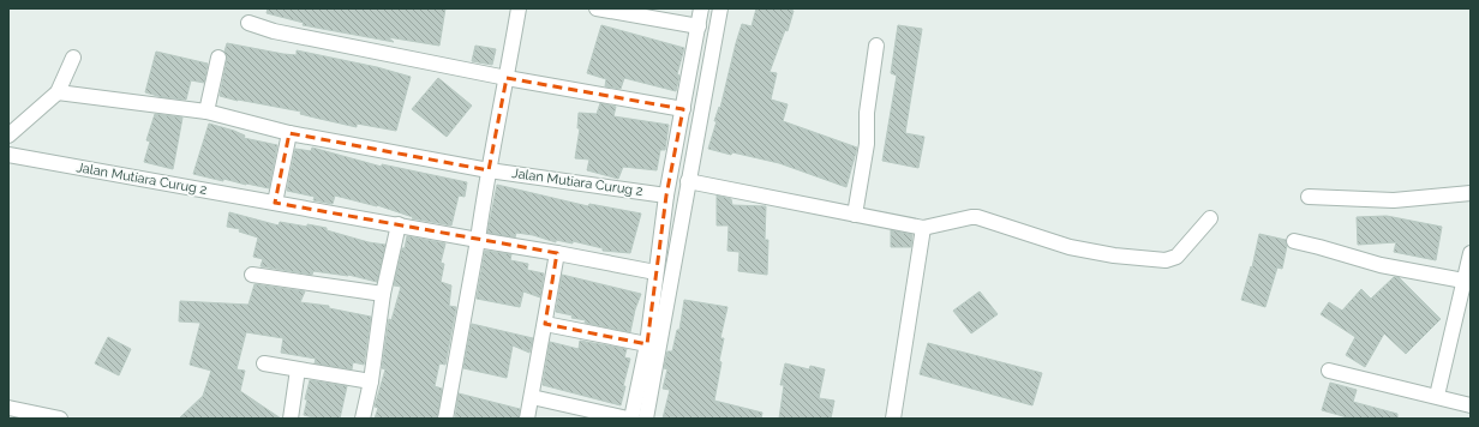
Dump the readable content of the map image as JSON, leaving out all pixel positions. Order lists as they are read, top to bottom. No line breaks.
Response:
{"streets":{"street":["Jalan Mutiara Curug 2"]}}
